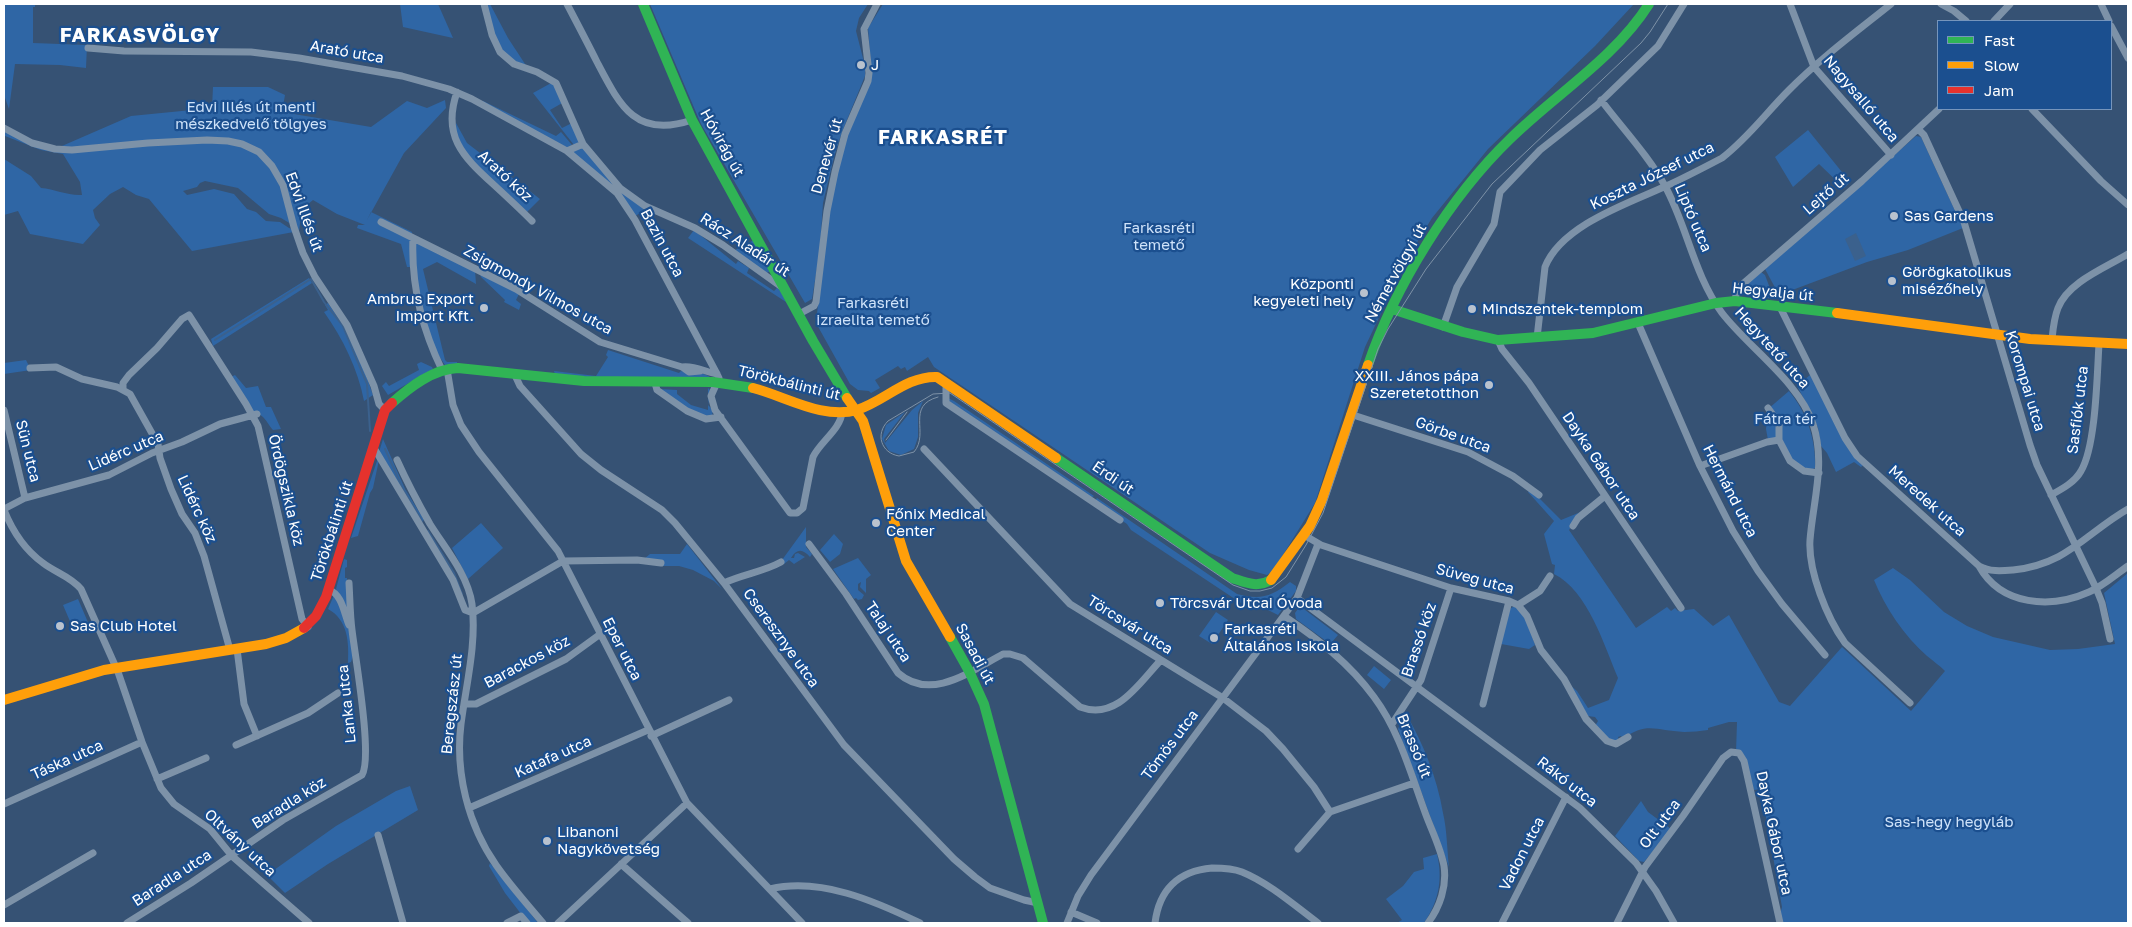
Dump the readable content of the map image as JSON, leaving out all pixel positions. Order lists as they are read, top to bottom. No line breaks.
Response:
{"streets":{"street":["Arató utca","Nagysalló utca","Hóvirág út","Denevér út","Arató köz","Koszta József utca","Lejtő út","Edvi Illés út","Liptó utca","Bazin utca","Rácz Aladár út","Németvölgyi út","Zsigmondy Vilmos utca","Hegyalja út","Hegytető utca","Korompai utca","Törökbálinti út","Sasfiók utca","Görbe utca","Sün utca","Lidérc utca","Dayka Gábor utca","Érdi út","Ördögszikla köz","Hermánd utca","Meredek utca","Lidérc köz","Süveg utca","Törcsvár utca","Talaj utca","Cseresznye utca","Brassó köz","Eper utca","Sasadi út","Barackos köz","Lanka utca","Beregszász út","Tömös utca","Brassó út","Katafa utca","Táska utca","Rákó utca","Baradla köz","Olt utca","Oltvány utca","Vadon utca","Baradla utca"]},"crossings":[["Arató utca","Arató köz"],["Arató utca","Bazin utca"],["Nagysalló utca","Koszta József utca"],["Nagysalló utca","Lejtő út"],["Hóvirág út","Rácz Aladár út"],["Denevér út","Rácz Aladár út"],["Koszta József utca","Liptó utca"],["Koszta József utca","Hegyalja út"],["Lejtő út","Hegyalja út"],["Lejtő út","Korompai utca"],["Edvi Illés út","Törökbálinti út"],["Liptó utca","Hegyalja út"],["Liptó utca","Hegytető utca"],["Bazin utca","Zsigmondy Vilmos utca"],["Bazin utca","Törökbálinti út"],["Rácz Aladár út","Törökbálinti út"],["Rácz Aladár út","Sasadi út"],["Németvölgyi út","Hegyalja út"],["Németvölgyi út","Görbe utca"],["Németvölgyi út","Érdi út"],["Németvölgyi út","Süveg utca"],["Zsigmondy Vilmos utca","Törökbálinti út"],["Hegyalja út","Hegytető utca"],["Hegyalja út","Korompai utca"],["Hegyalja út","Sasfiók utca"],["Hegyalja út","Dayka Gábor utca"],["Hegyalja út","Hermánd utca"],["Hegyalja út","Meredek utca"],["Korompai utca","Sasfiók utca"],["Korompai utca","Meredek utca"],["Törökbálinti út","Érdi út"],["Törökbálinti út","Ördögszikla köz"],["Törökbálinti út","Lidérc köz"],["Törökbálinti út","Cseresznye utca"],["Törökbálinti út","Eper utca"],["Törökbálinti út","Sasadi út"],["Törökbálinti út","Lanka utca"],["Törökbálinti út","Oltvány utca"],["Sün utca","Lidérc utca"],["Lidérc utca","Ördögszikla köz"],["Lidérc utca","Lidérc köz"],["Lidérc utca","Oltvány utca"],["Dayka Gábor utca","Olt utca"],["Ördögszikla köz","Lidérc köz"],["Süveg utca","Brassó köz"],["Törcsvár utca","Talaj utca"],["Törcsvár utca","Tömös utca"],["Talaj utca","Sasadi út"],["Cseresznye utca","Sasadi út"],["Brassó köz","Brassó út"],["Brassó köz","Rákó utca"],["Eper utca","Barackos köz"],["Eper utca","Katafa utca"],["Barackos köz","Beregszász út"],["Lanka utca","Baradla köz"],["Beregszász út","Katafa utca"],["Tömös utca","Brassó út"],["Táska utca","Oltvány utca"],["Rákó utca","Olt utca"],["Rákó utca","Vadon utca"],["Baradla köz","Oltvány utca"],["Baradla köz","Baradla utca"],["Oltvány utca","Baradla utca"]],"districts":["FARKASVÖLGY","FARKASRÉT"],"parks":["Edvi Illés út menti mészkedvelő tölgyes","Farkasréti temető","Farkasréti izraelita temető","Fátra tér","Sas-hegy hegyláb"],"places":["J","Sas Gardens","Görögkatolikus misézőhely","Központi kegyeleti hely","Ambrus Export Import Kft.","Mindszentek-templom","XXIII. János pápa Szeretetotthon","Főnix Medical Center","Törcsvár Utcai Óvoda","Sas Club Hotel","Farkasréti Általános Iskola","Libanoni Nagykövetség"],"legend":["Fast","Slow","Jam"]}
